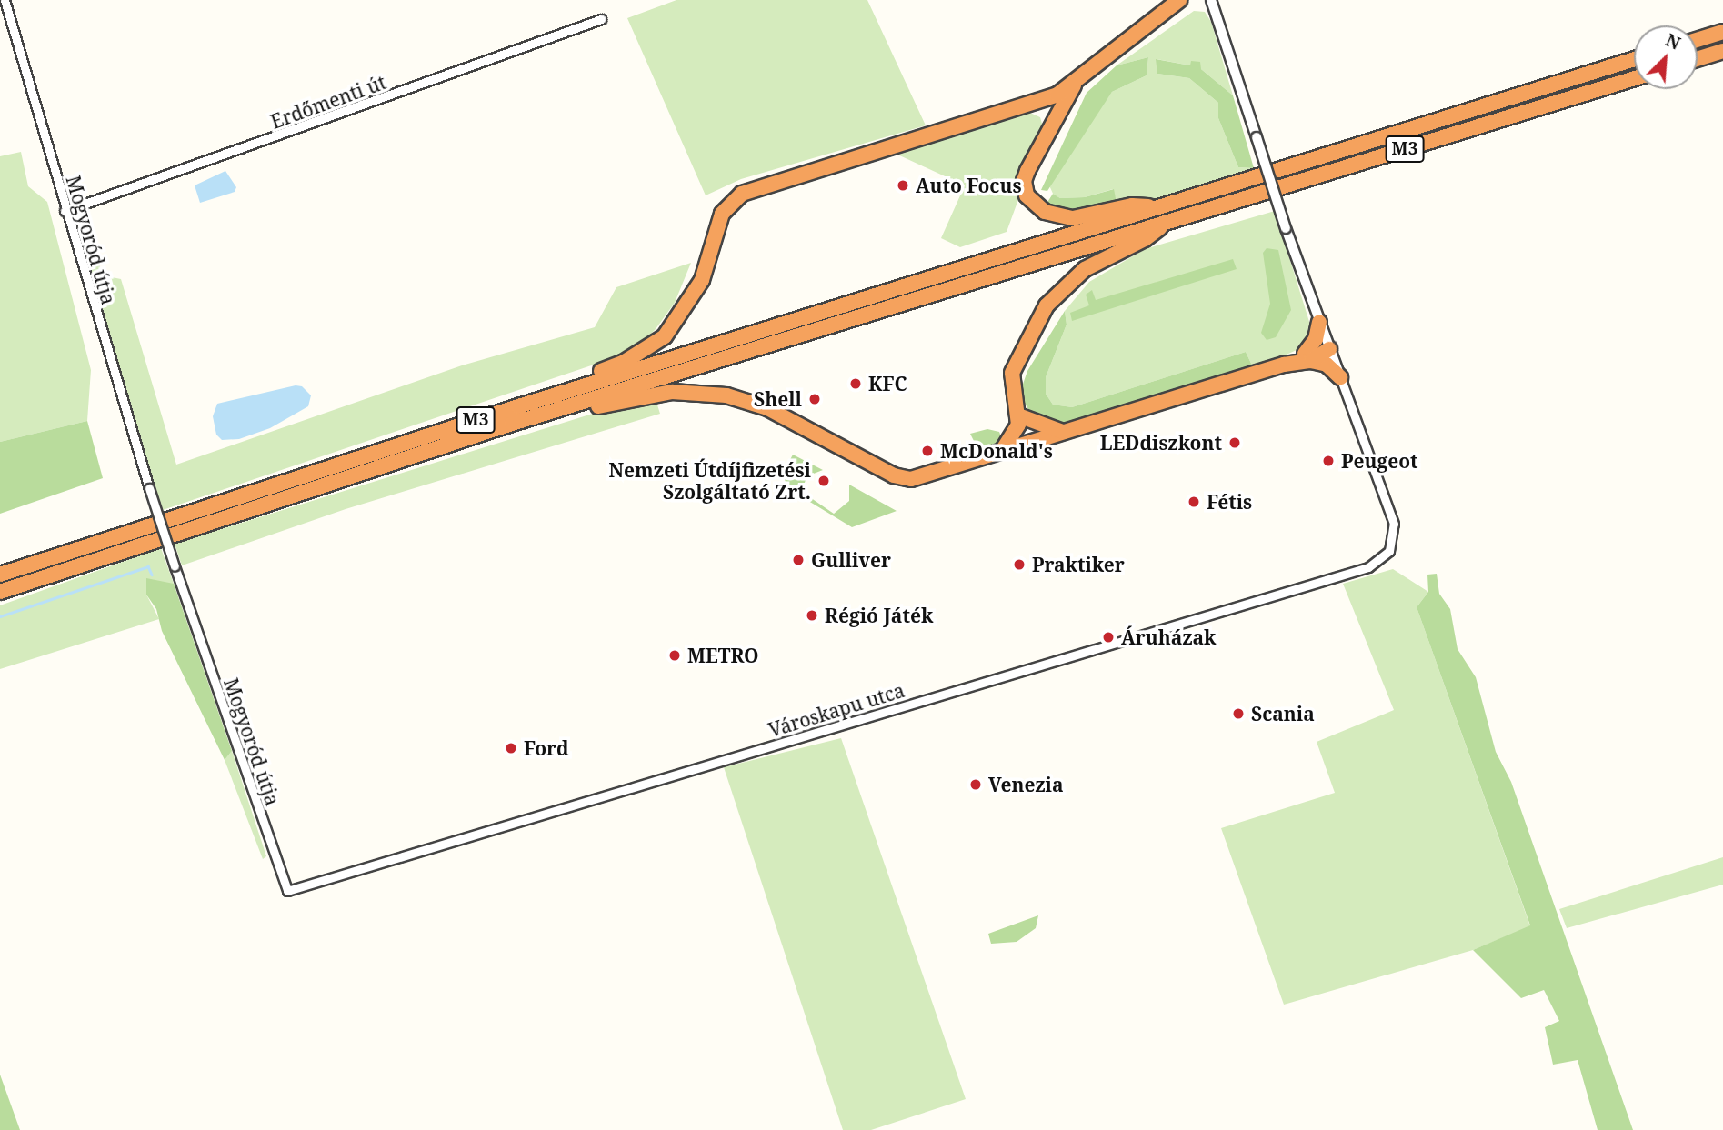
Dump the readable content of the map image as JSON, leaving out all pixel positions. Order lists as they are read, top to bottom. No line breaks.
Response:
{"streets":{"highway":["M3"],"street":["Erdőmenti út","Mogyoród útja","Városkapu utca"]},"crossings":[["Erdőmenti út","Mogyoród útja"],["Mogyoród útja","Városkapu utca"]],"places":["Auto Focus","KFC","Shell","LEDdiszkont","McDonald's","Peugeot","Nemzeti Útdíjfizetési Szolgáltató Zrt.","Fétis","Gulliver","Praktiker","Régió Játék","Áruházak","METRO","Scania","Ford","Venezia"],"north":"top right"}
